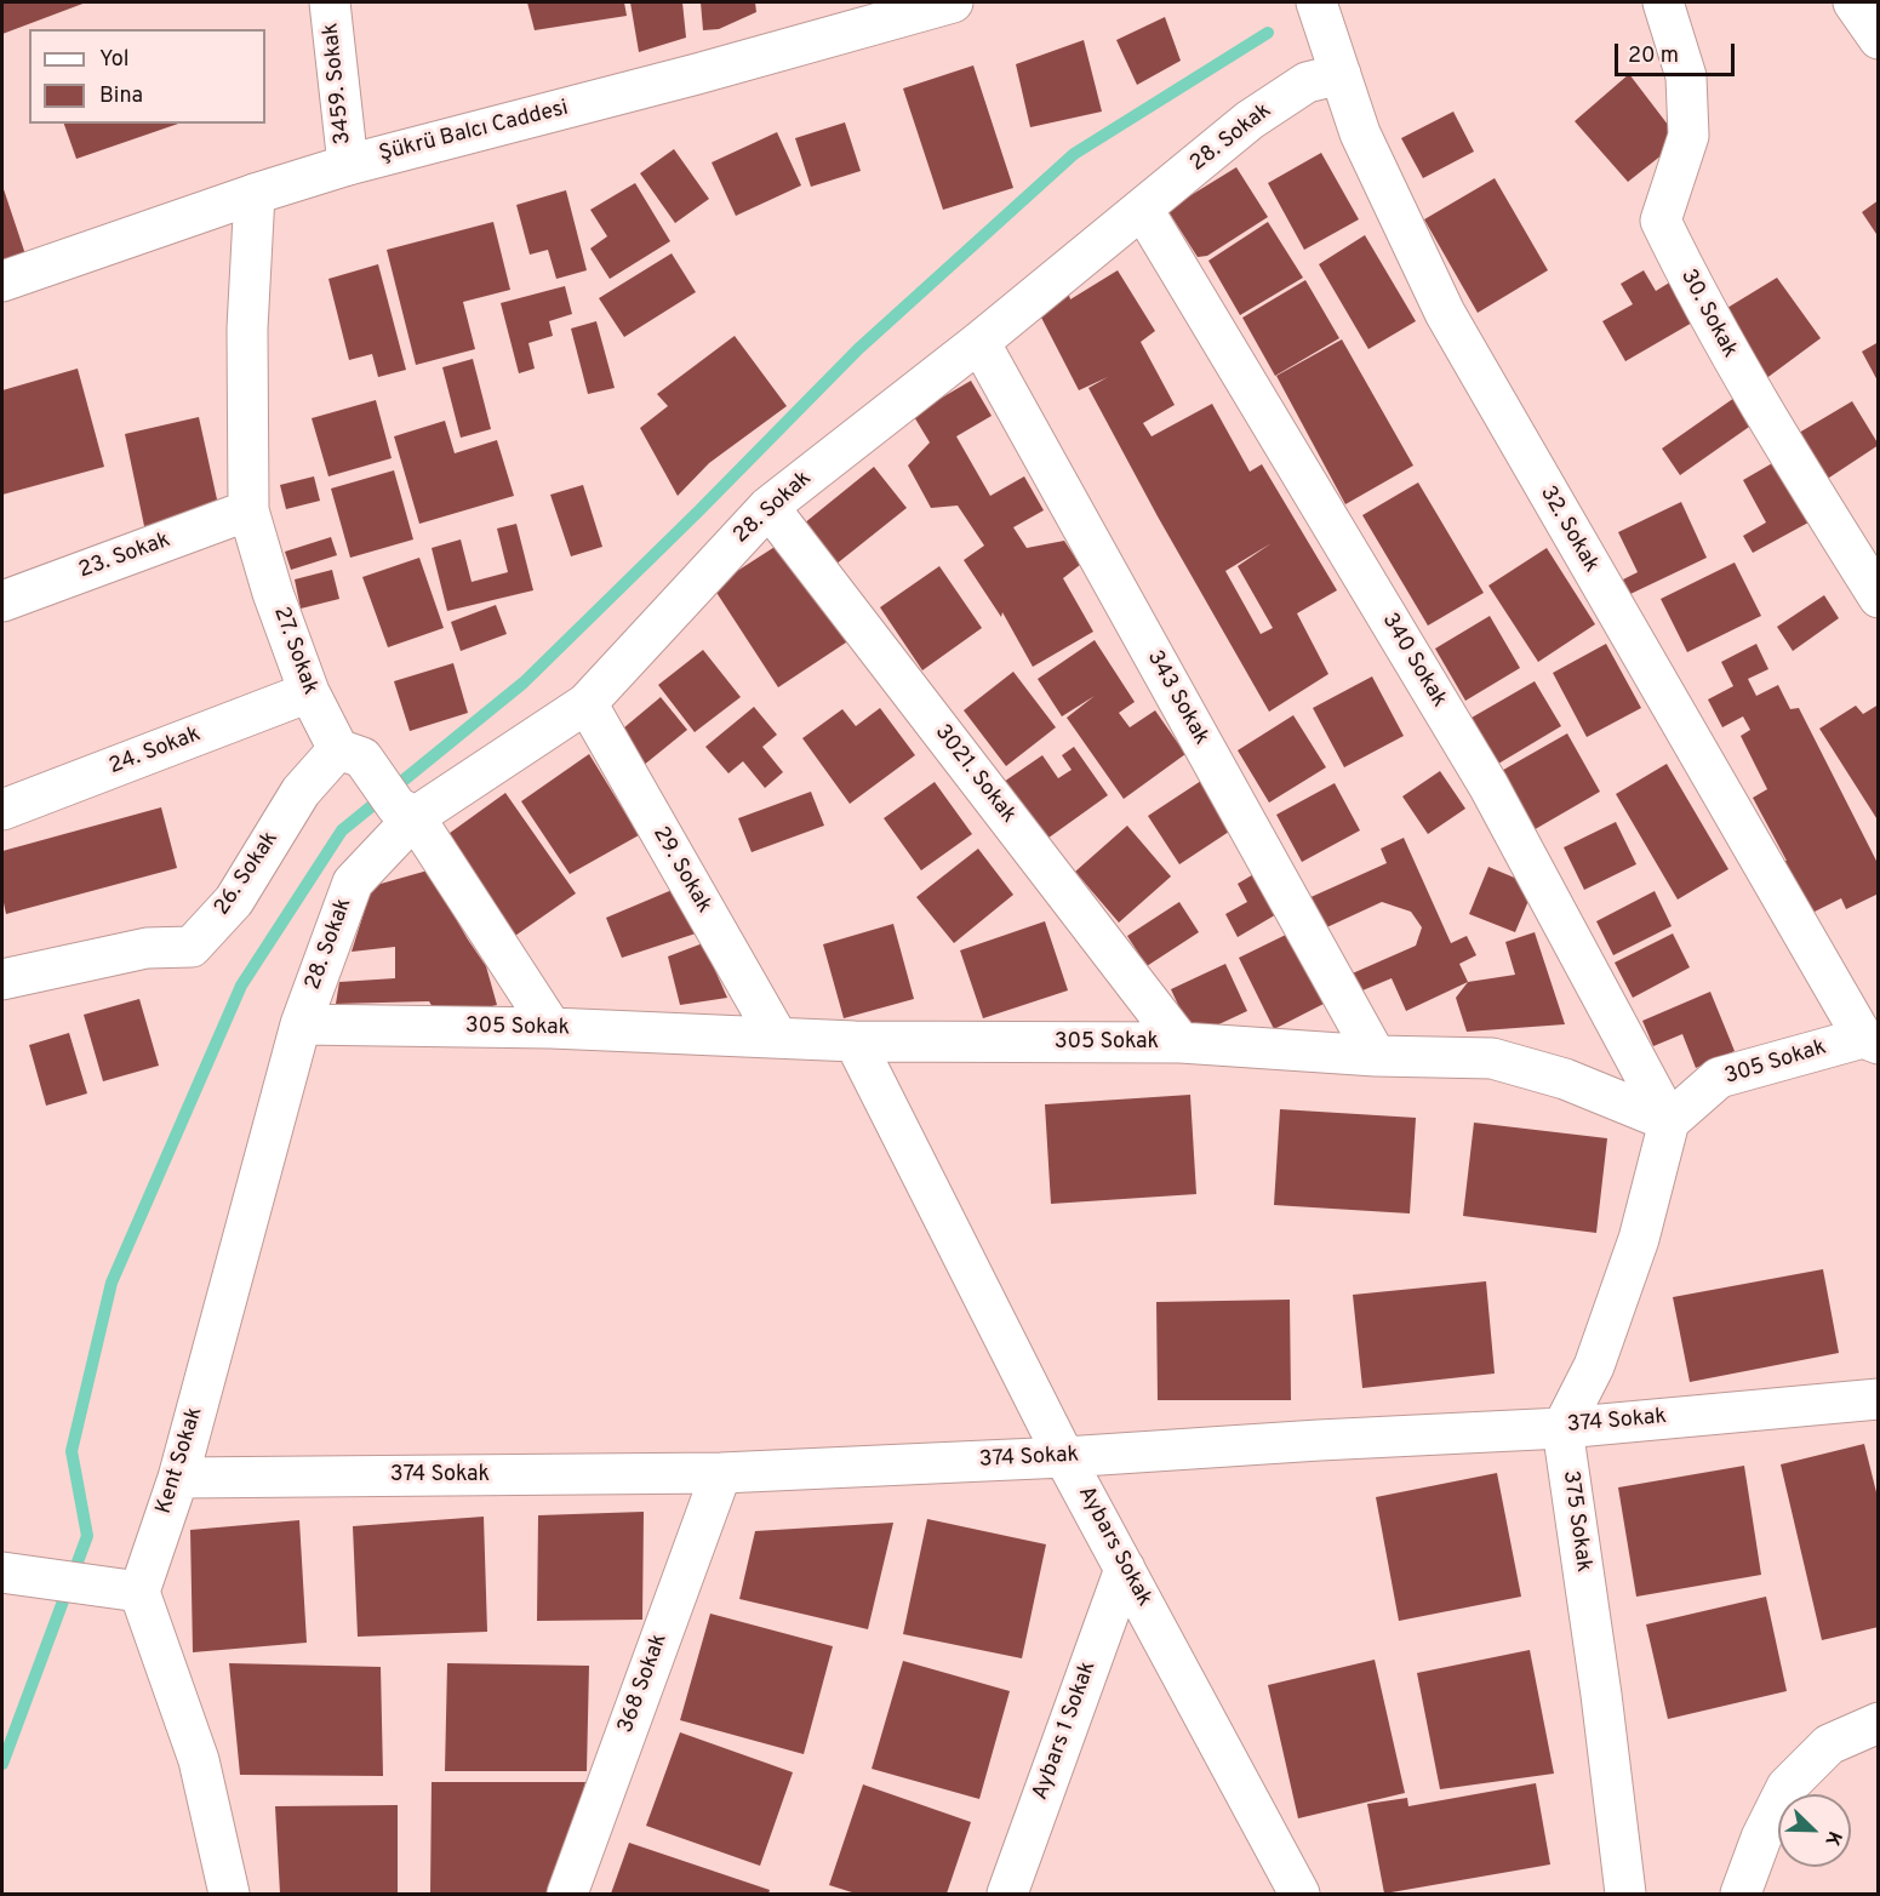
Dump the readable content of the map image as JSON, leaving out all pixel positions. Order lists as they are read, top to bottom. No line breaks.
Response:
{"streets":{"street":["3459. Sokak","Şükrü Balcı Caddesi","28. Sokak","30. Sokak","32. Sokak","23. Sokak","27. Sokak","340 Sokak","343 Sokak","24. Sokak","3021. Sokak","29. Sokak","26. Sokak","305 Sokak","374 Sokak","Kent Sokak","375 Sokak","Aybars Sokak","368 Sokak","Aybars 1 Sokak"]},"crossings":[["3459. Sokak","Şükrü Balcı Caddesi"],["Şükrü Balcı Caddesi","27. Sokak"],["28. Sokak","32. Sokak"],["28. Sokak","27. Sokak"],["28. Sokak","340 Sokak"],["28. Sokak","343 Sokak"],["28. Sokak","3021. Sokak"],["28. Sokak","29. Sokak"],["28. Sokak","305 Sokak"],["28. Sokak","Kent Sokak"],["32. Sokak","305 Sokak"],["23. Sokak","27. Sokak"],["27. Sokak","24. Sokak"],["27. Sokak","26. Sokak"],["27. Sokak","305 Sokak"],["340 Sokak","305 Sokak"],["343 Sokak","305 Sokak"],["3021. Sokak","305 Sokak"],["29. Sokak","305 Sokak"],["305 Sokak","Kent Sokak"],["305 Sokak","Aybars Sokak"],["374 Sokak","Kent Sokak"],["374 Sokak","375 Sokak"],["374 Sokak","Aybars Sokak"],["374 Sokak","368 Sokak"],["Aybars Sokak","Aybars 1 Sokak"]],"legend":["Yol","Bina"],"scale_bar":"20 m","north":"bottom right"}
